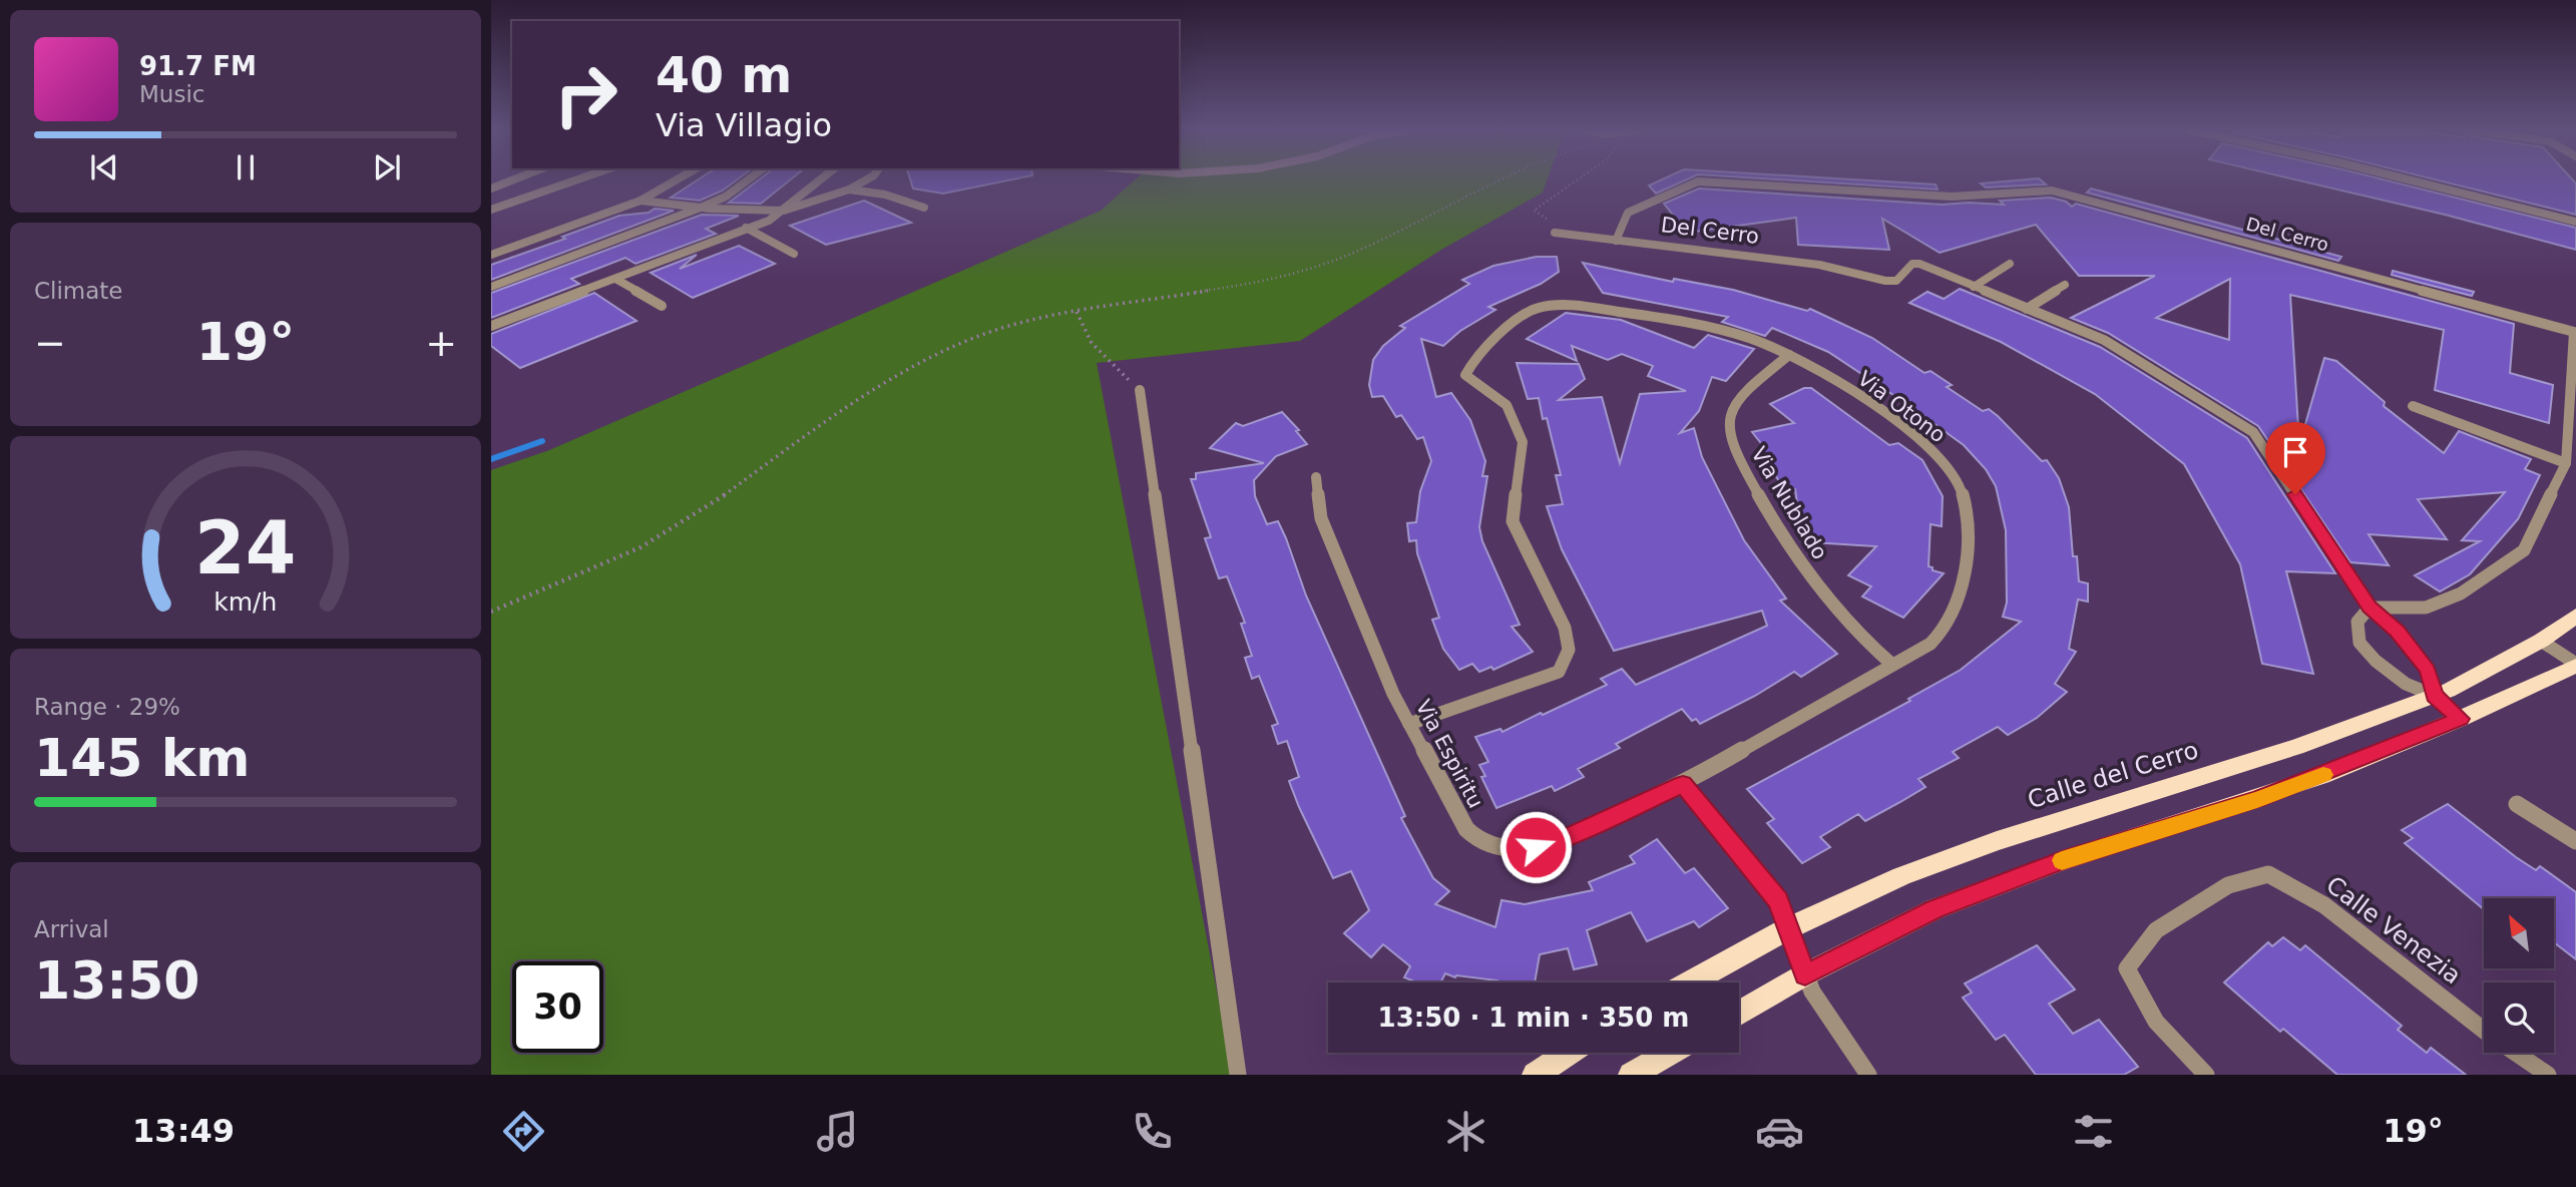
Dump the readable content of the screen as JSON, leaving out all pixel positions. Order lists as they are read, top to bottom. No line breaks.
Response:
{"streets":{"main road":["Calle del Cerro"],"street":["Del Cerro","Via Otono","Via Nublado","Via Espiritu","Calle Venezia"]},"crossings":[["Del Cerro","Calle del Cerro"],["Via Otono","Via Nublado"],["Via Otono","Via Espiritu"]],"north":"top left","page":{"turn":["40 m","Via Villagio"],"song":["91.7 FM","Music"],"tile":["Climate",["Range · 29%","145 km"],["Arrival","13:50"]],"heat":["−","19°","+"],"limit":"30","trip":"13:50 · 1 min · 350 m","tabs":["13:49","19°"],"gauge":["24","km/h"]}}
